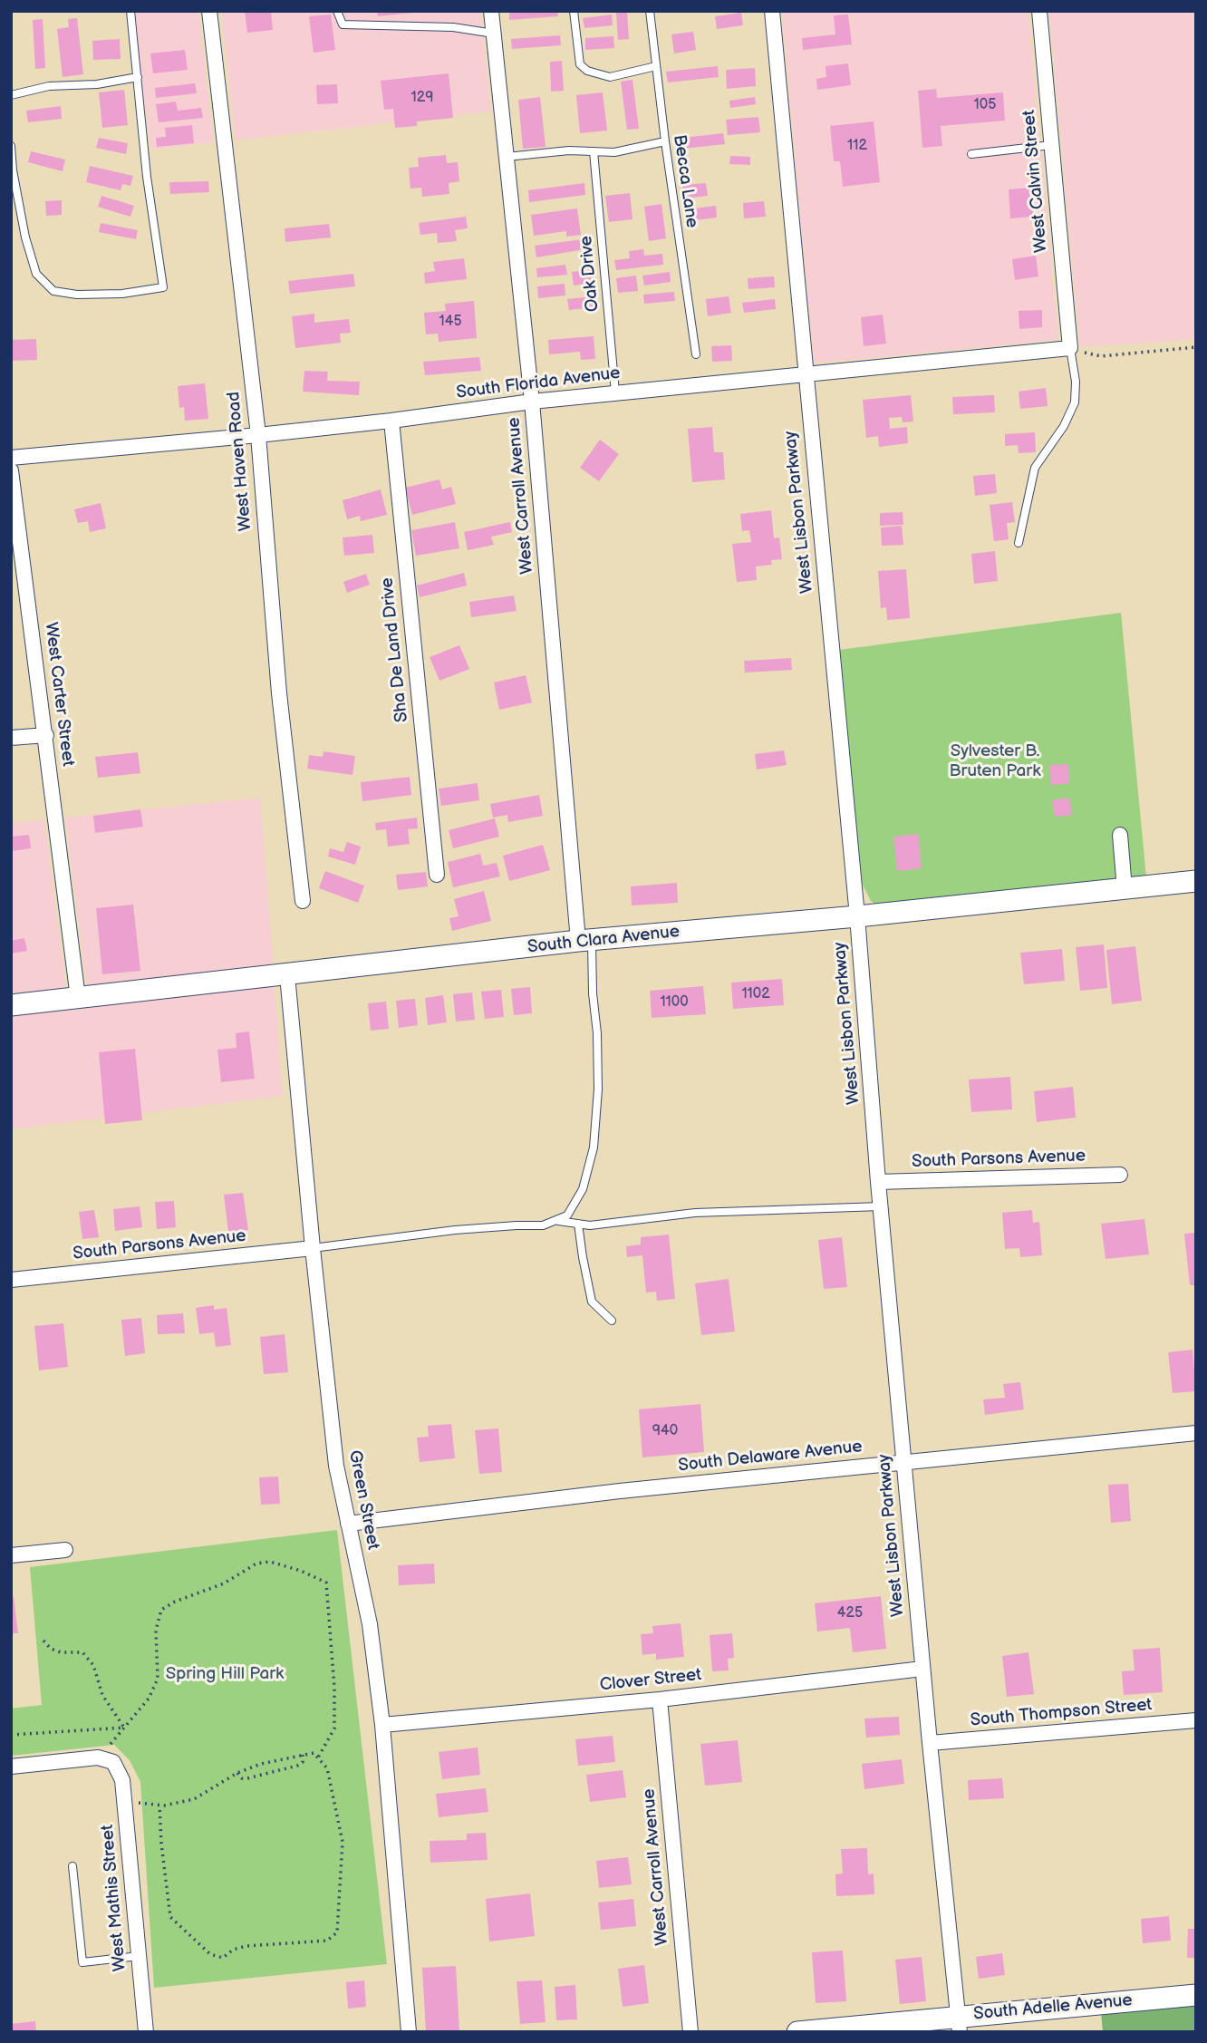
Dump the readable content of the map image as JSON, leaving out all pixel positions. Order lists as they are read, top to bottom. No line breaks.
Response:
{"streets":{"street":["West Calvin Street","South Florida Avenue","West Haven Road","West Carroll Avenue","West Lisbon Parkway","Sha De Land Drive","West Carter Street","South Clara Avenue","South Parsons Avenue","South Delaware Avenue","Green Street","Clover Street","South Thompson Street","West Mathis Street","South Adelle Avenue"],"lane":["Becca Lane","Oak Drive"]},"crossings":[["West Calvin Street","South Florida Avenue"],["Oak Drive","South Florida Avenue"],["South Florida Avenue","West Haven Road"],["South Florida Avenue","West Carroll Avenue"],["South Florida Avenue","West Lisbon Parkway"],["South Florida Avenue","Sha De Land Drive"],["West Carroll Avenue","South Clara Avenue"],["West Carroll Avenue","Clover Street"],["West Lisbon Parkway","South Clara Avenue"],["West Lisbon Parkway","South Parsons Avenue"],["West Lisbon Parkway","South Delaware Avenue"],["West Lisbon Parkway","Clover Street"],["West Lisbon Parkway","South Thompson Street"],["West Lisbon Parkway","South Adelle Avenue"],["West Carter Street","South Clara Avenue"],["South Clara Avenue","Green Street"],["South Parsons Avenue","Green Street"],["South Delaware Avenue","Green Street"],["Green Street","Clover Street"]],"parks":["Sylvester B. Bruten Park","Spring Hill Park"],"house_numbers":["129","105","112","145","1102","1100","940","425"]}
